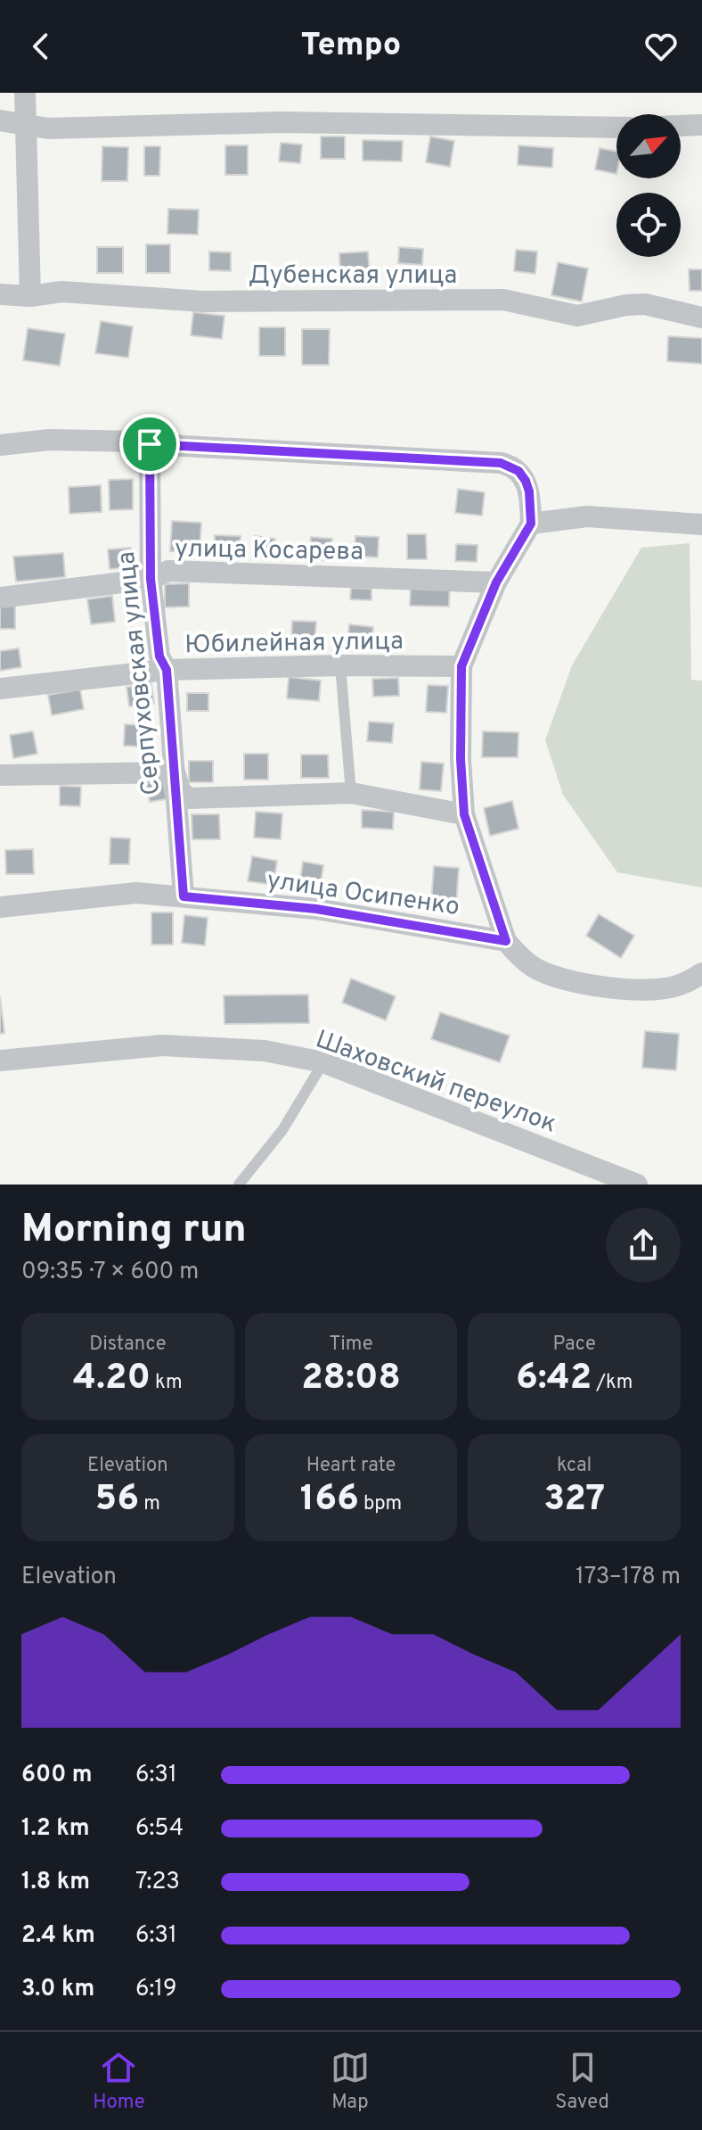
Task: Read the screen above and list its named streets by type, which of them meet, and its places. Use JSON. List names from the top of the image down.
{
  "streets": {
    "street": [
      "Дубенская улица",
      "улица Косарева",
      "Юбилейная улица",
      "Серпуховская улица",
      "улица Осипенко",
      "Шаховский переулок"
    ]
  },
  "crossings": [
    ["улица Косарева", "Серпуховская улица"],
    ["Юбилейная улица", "Серпуховская улица"],
    ["Серпуховская улица", "улица Осипенко"]
  ],
  "north": "top right",
  "page": {
    "header": "Tempo",
    "heading": ["Morning run", "09:35 · 7 × 600 m"],
    "stats": [
      ["Distance", "4.20 km"],
      ["Time", "28:08"],
      ["Pace", "6:42 /km"],
      ["Elevation", "56 m"],
      ["Heart rate", "166 bpm"],
      ["kcal", "327"]
    ],
    "chart": ["Elevation", "173–178 m"],
    "list": [
      {
        "name": "600 m",
        "note": "6:31"
      },
      {
        "name": "1.2 km",
        "note": "6:54"
      },
      {
        "name": "1.8 km",
        "note": "7:23"
      },
      {
        "name": "2.4 km",
        "note": "6:31"
      },
      {
        "name": "3.0 km",
        "note": "6:19"
      }
    ],
    "tabs": ["Home", "Map", "Saved"]
  }
}
